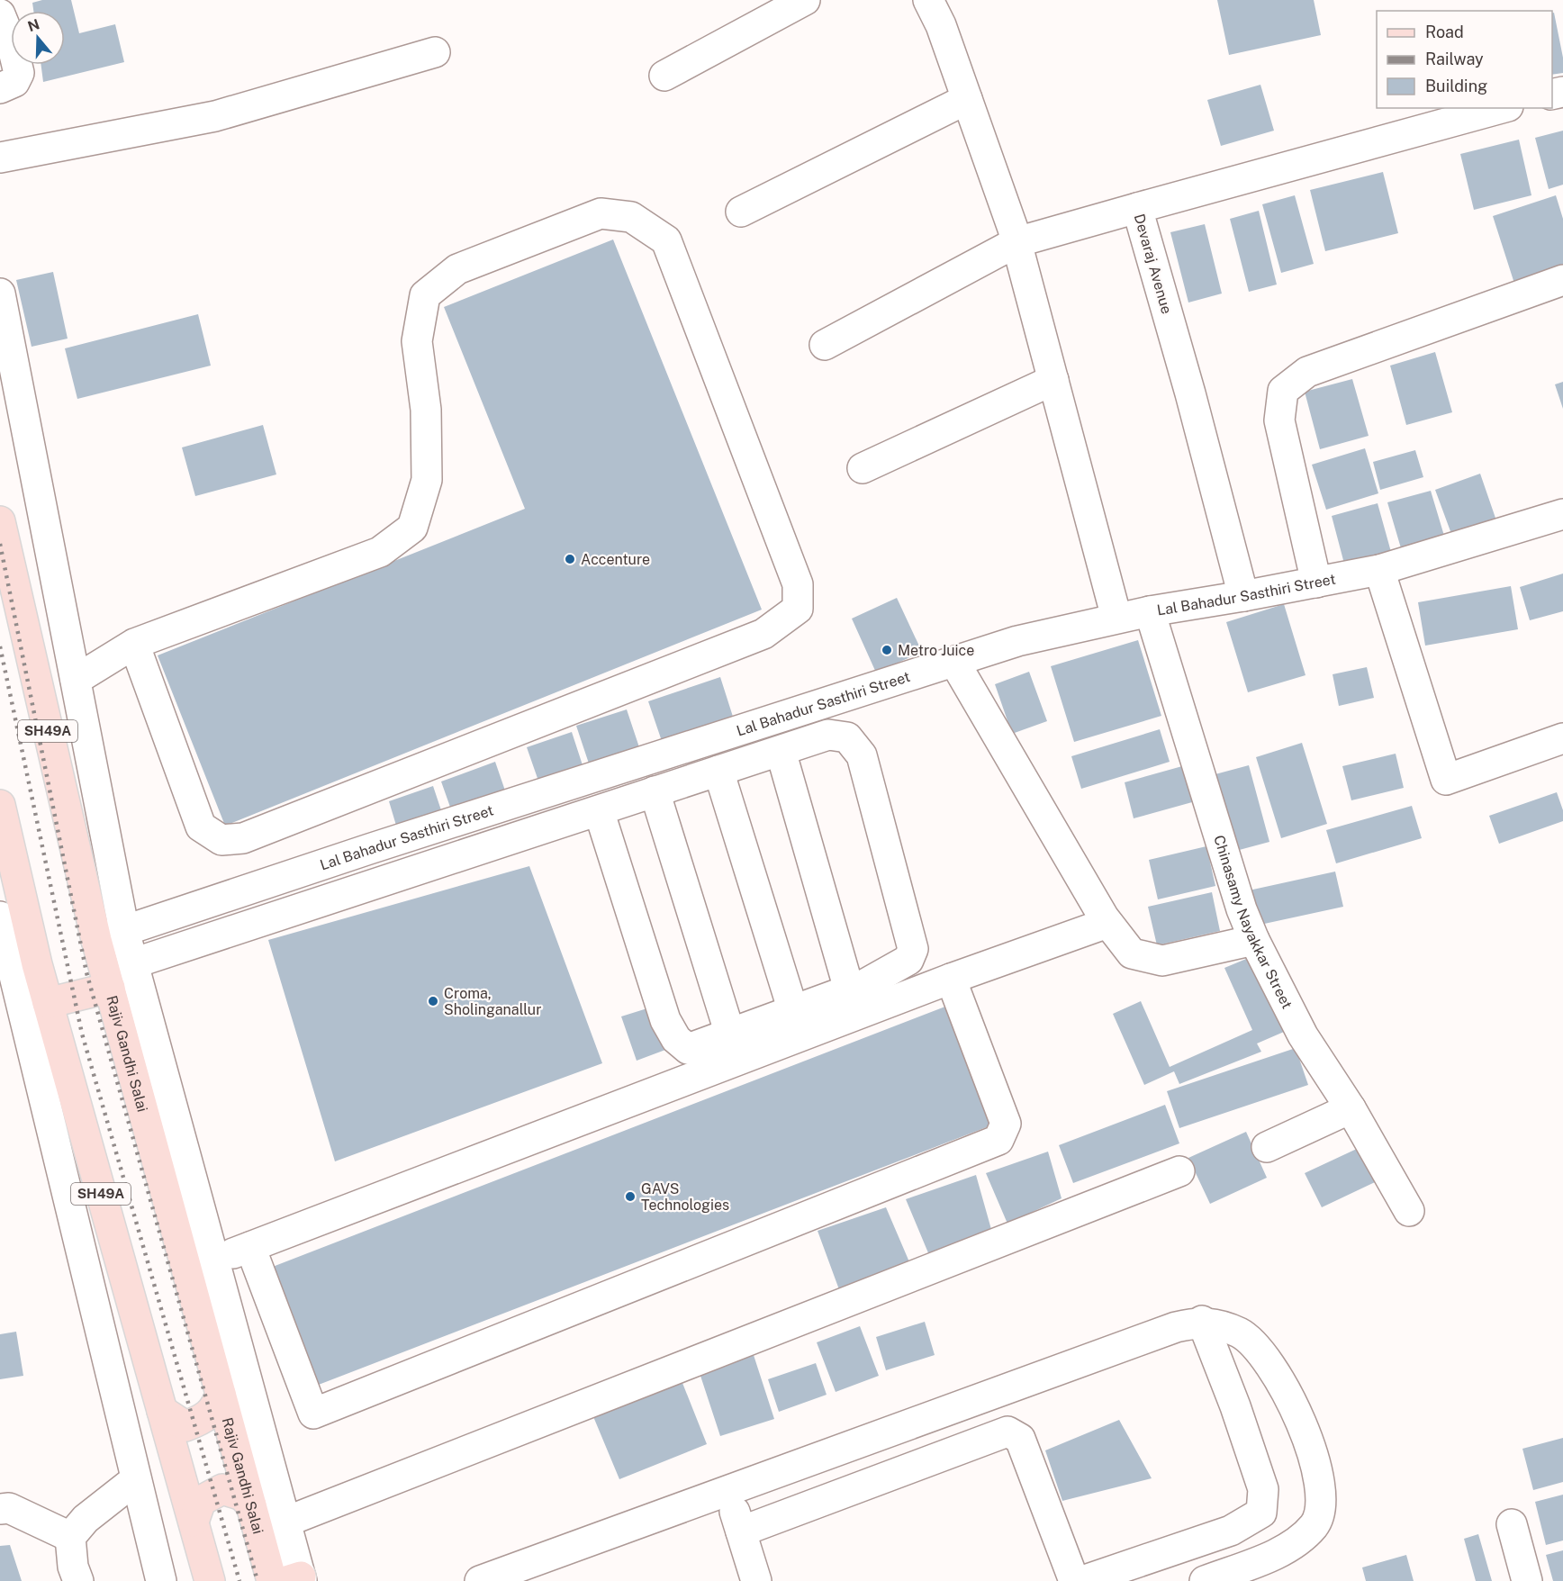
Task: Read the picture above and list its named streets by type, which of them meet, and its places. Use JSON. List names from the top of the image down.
{
  "streets": {
    "main road": ["SH49A", "Rajiv Gandhi Salai"],
    "street": ["Devaraj Avenue", "Lal Bahadur Sasthiri Street", "Chinasamy Nayakkar Street"]
  },
  "crossings": [
    ["Devaraj Avenue", "Lal Bahadur Sasthiri Street"],
    ["Lal Bahadur Sasthiri Street", "Chinasamy Nayakkar Street"],
    ["Lal Bahadur Sasthiri Street", "Rajiv Gandhi Salai"]
  ],
  "places": [
    "Accenture",
    "Metro Juice",
    "Croma, Sholinganallur",
    "GAVS Technologies"
  ],
  "legend": ["Road", "Railway", "Building"],
  "north": "top"
}
